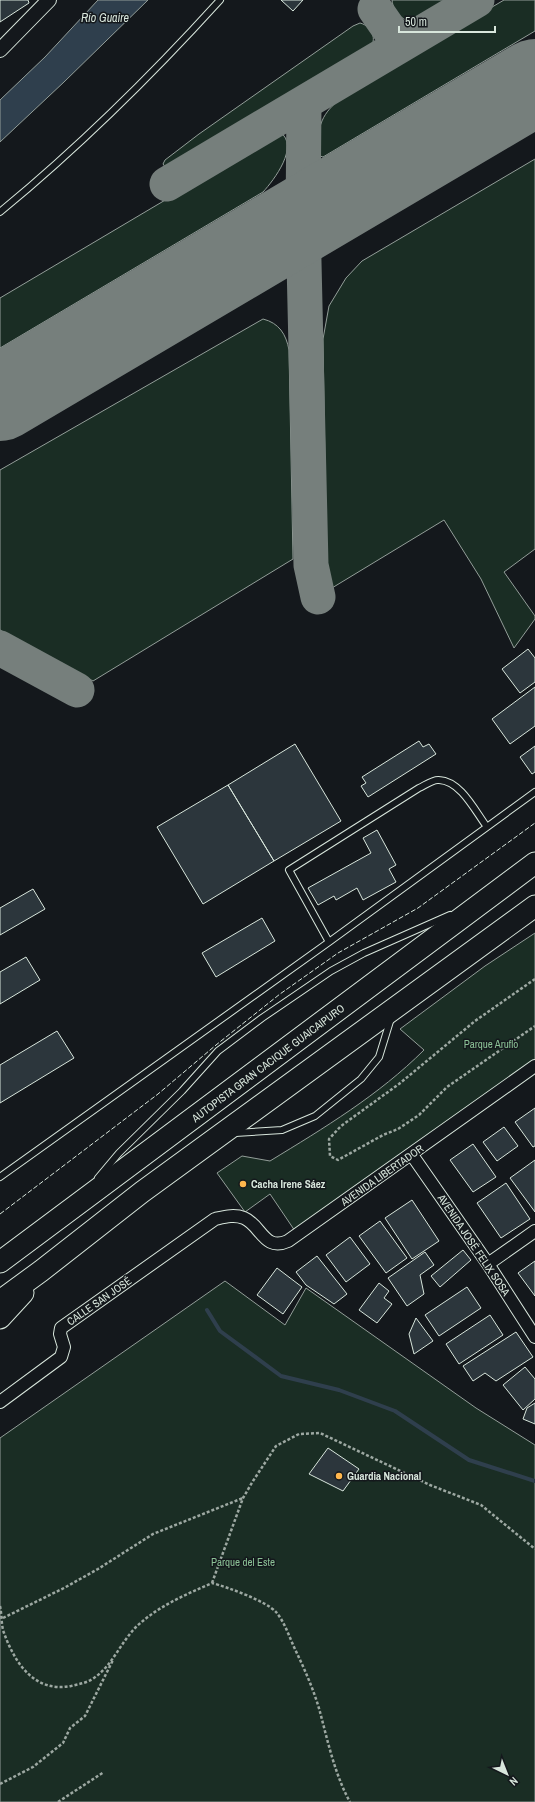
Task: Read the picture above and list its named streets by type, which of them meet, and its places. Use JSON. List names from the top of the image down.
{
  "streets": {
    "highway": ["AUTOPISTA GRAN CACIQUE GUAICAIPURO"],
    "street": ["AVENIDA LIBERTADOR", "AVENIDA JOSÉ FELIX SOSA", "CALLE SAN JOSÉ"]
  },
  "crossings": [
    ["AVENIDA LIBERTADOR", "AVENIDA JOSÉ FELIX SOSA"],
    ["AVENIDA LIBERTADOR", "CALLE SAN JOSÉ"]
  ],
  "water": ["Río Guaire"],
  "parks": ["Parque Aruflo", "Parque del Este"],
  "places": ["Cacha Irene Sáez", "Guardia Nacional"],
  "scale_bar": "50 m",
  "north": "bottom right"
}
